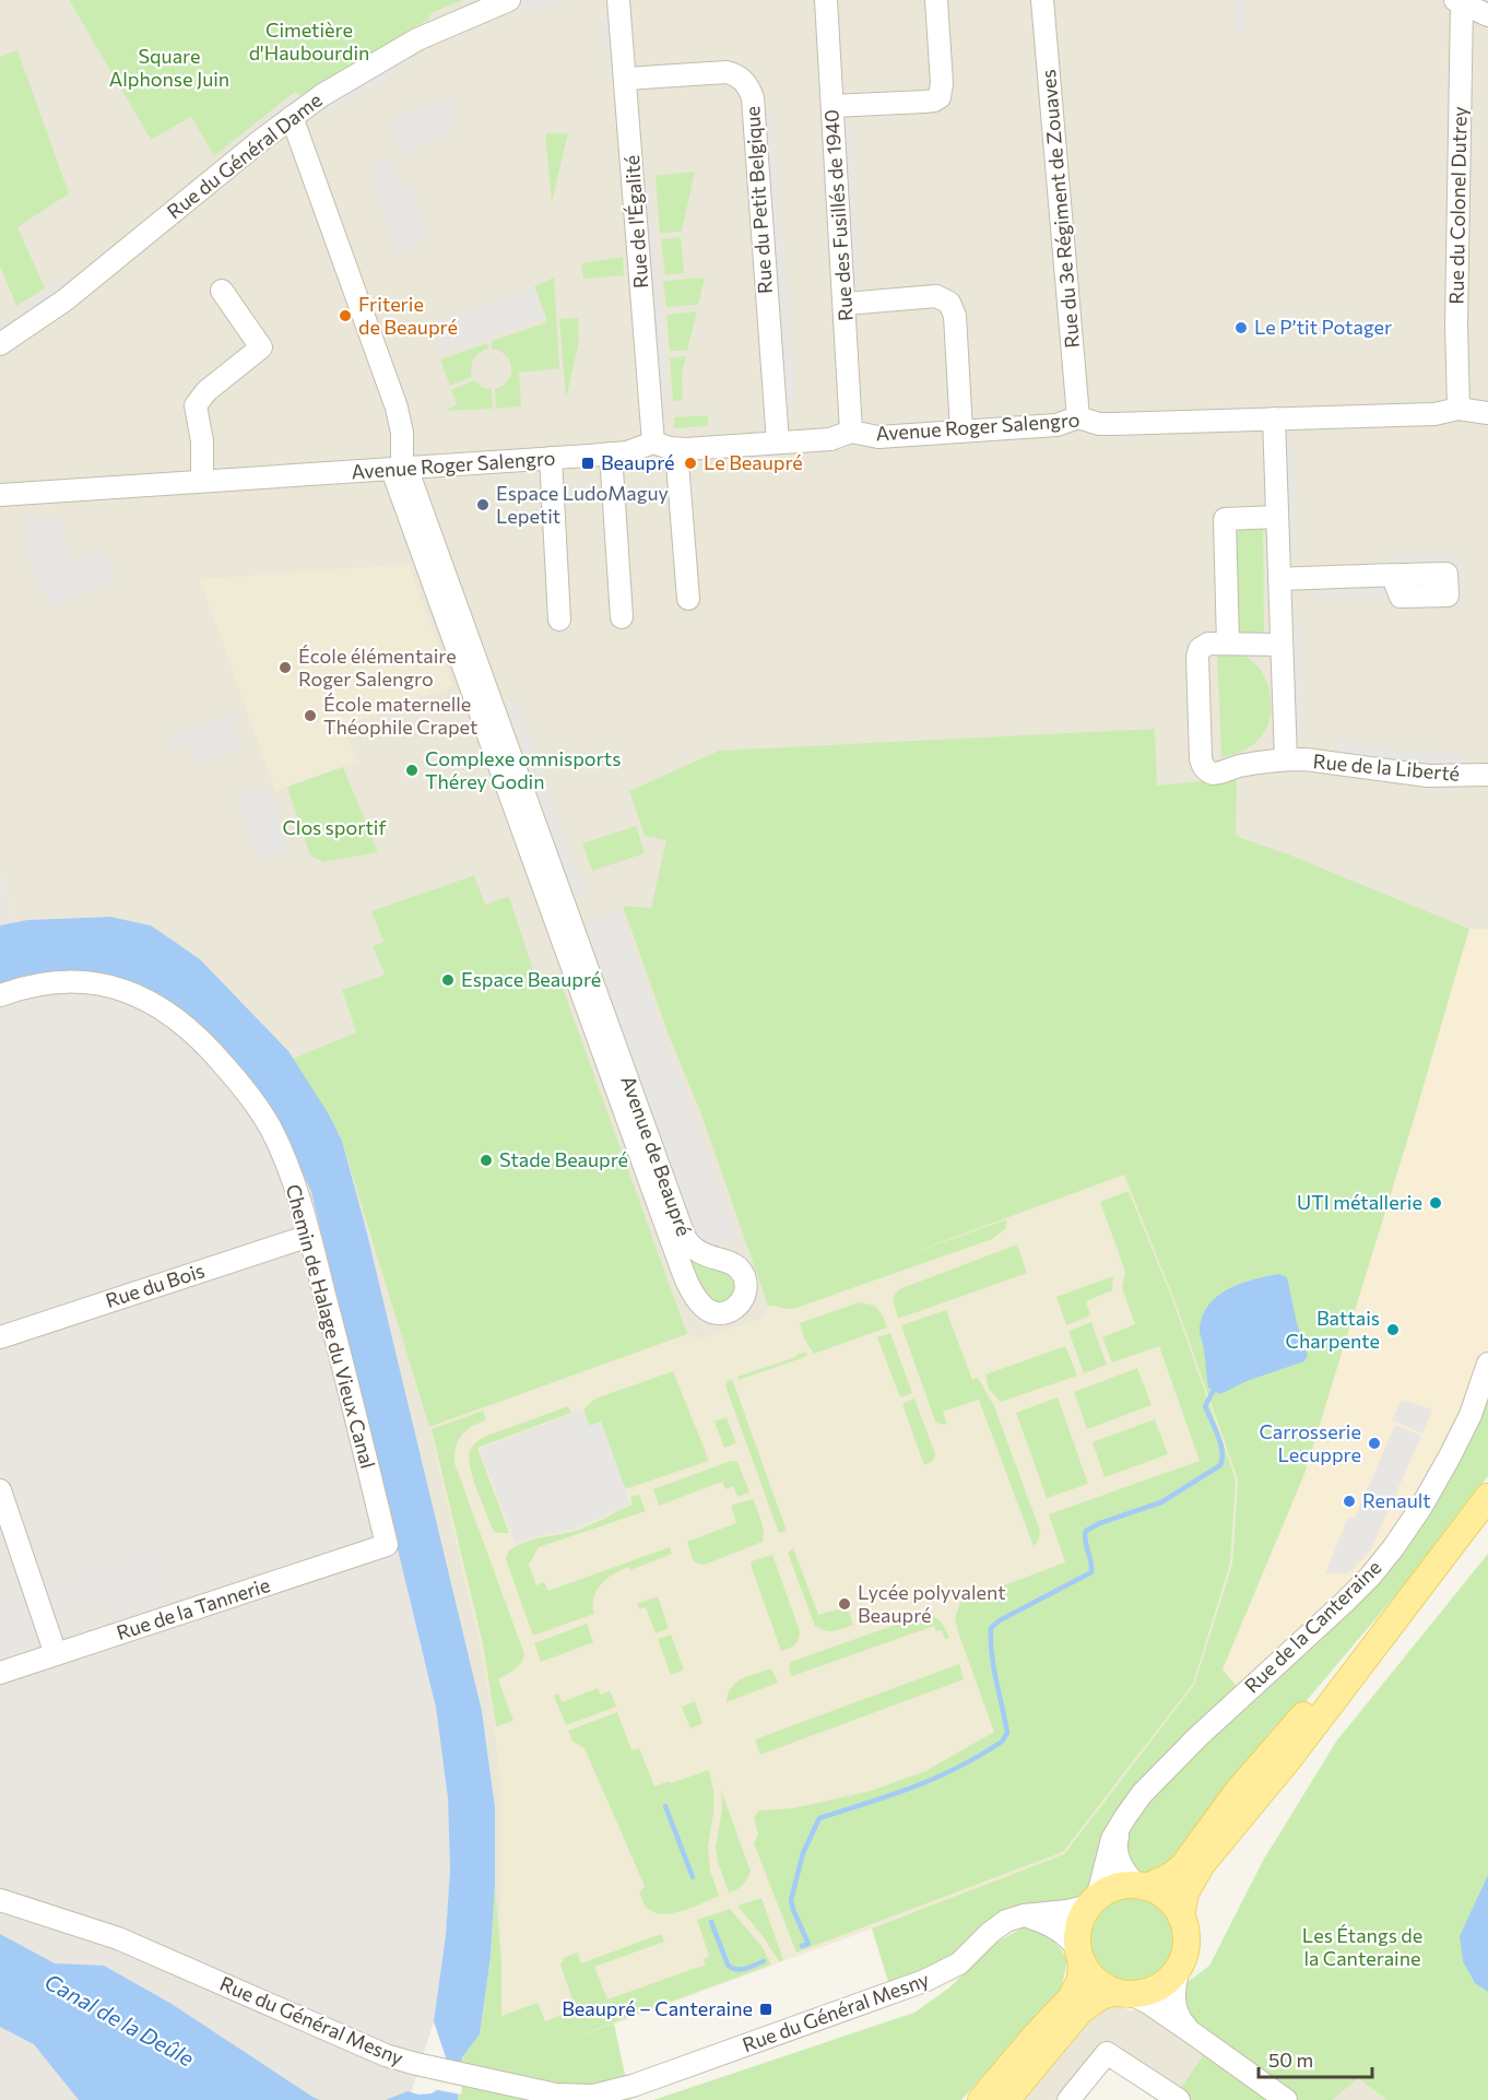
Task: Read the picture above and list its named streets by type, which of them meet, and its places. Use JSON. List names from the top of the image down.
{
  "streets": {
    "street": [
      "Rue du Général Dame",
      "Rue du Petit Belgique",
      "Rue du Colonel Dutrey",
      "Rue du 3e Régiment de Zouaves",
      "Rue des Fusillés de 1940",
      "Rue de l'Égalité",
      "Avenue Roger Salengro",
      "Rue de la Liberté",
      "Avenue de Beaupré",
      "Rue du Bois",
      "Chemin de Halage du Vieux Canal",
      "Rue de la Tannerie",
      "Rue de la Canteraine",
      "Rue du Général Mesny"
    ]
  },
  "crossings": [
    ["Rue du Petit Belgique", "Rue de l'Égalité"],
    ["Rue du Petit Belgique", "Avenue Roger Salengro"],
    ["Rue du Colonel Dutrey", "Avenue Roger Salengro"],
    ["Rue du 3e Régiment de Zouaves", "Avenue Roger Salengro"],
    ["Rue des Fusillés de 1940", "Avenue Roger Salengro"],
    ["Rue de l'Égalité", "Avenue Roger Salengro"],
    ["Avenue Roger Salengro", "Avenue de Beaupré"],
    ["Rue du Bois", "Chemin de Halage du Vieux Canal"],
    ["Chemin de Halage du Vieux Canal", "Rue de la Tannerie"],
    ["Rue de la Canteraine", "Rue du Général Mesny"]
  ],
  "water": ["Canal de la Deûle"],
  "parks": [
    "Cimetière d'Haubourdin",
    "Square Alphonse Juin",
    "Clos sportif",
    "Les Étangs de la Canteraine"
  ],
  "places": {
    "other": [
      "Friterie de Beaupré",
      "Le P’tit Potager",
      "Le Beaupré",
      "Espace LudoMaguy Lepetit",
      "École élémentaire Roger Salengro",
      "École maternelle Théophile Crapet",
      "Complexe omnisports Thérey Godin",
      "Espace Beaupré",
      "Stade Beaupré",
      "UTI métallerie",
      "Battais Charpente",
      "Carrosserie Lecuppre",
      "Renault",
      "Lycée polyvalent Beaupré"
    ],
    "transit": ["Beaupré", "Beaupré – Canteraine"]
  },
  "scale_bar": "50 m"
}
